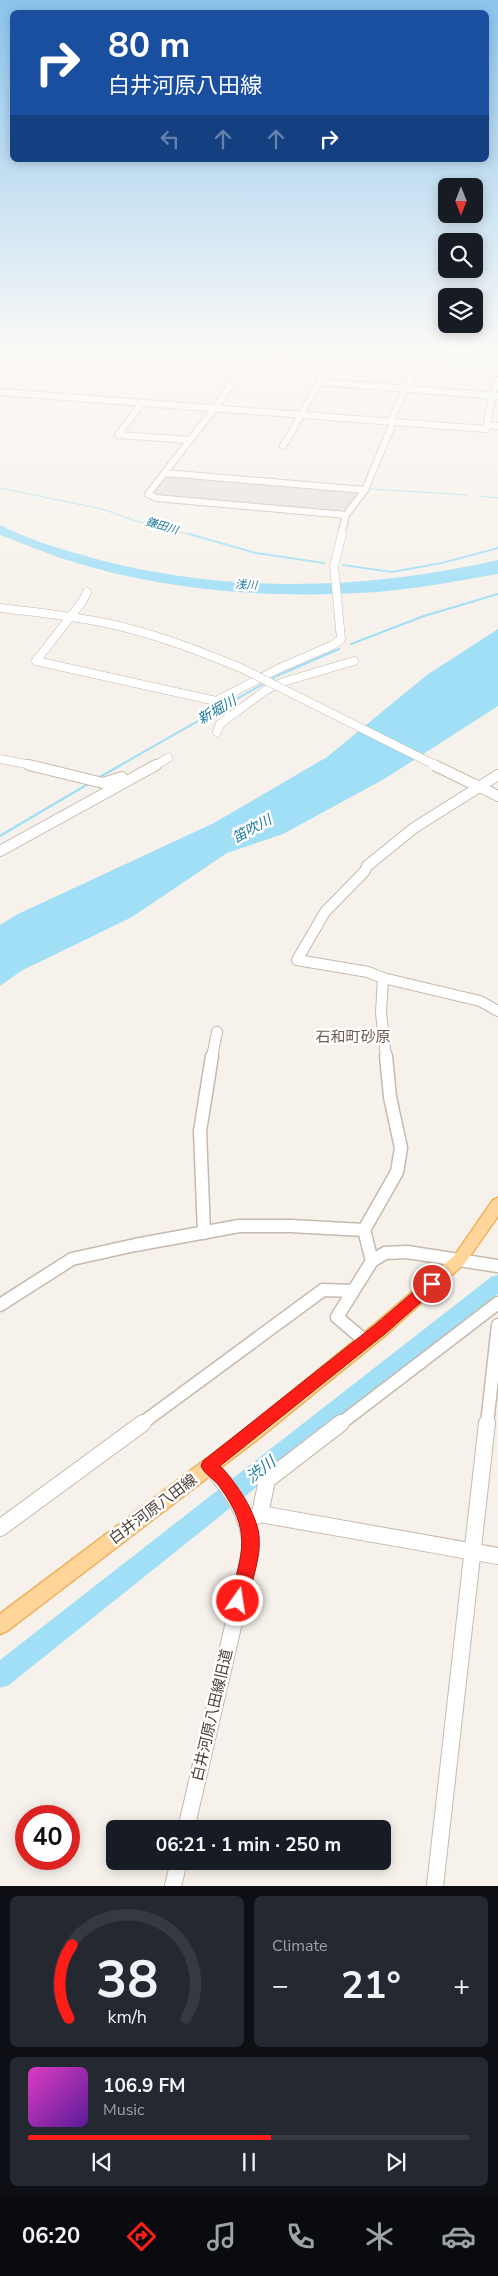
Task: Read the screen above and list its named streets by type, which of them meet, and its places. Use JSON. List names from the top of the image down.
{
  "streets": {
    "main road": ["白井河原八田線"],
    "street": ["白井河原八田線旧道"]
  },
  "crossings": [
    ["白井河原八田線", "白井河原八田線旧道"]
  ],
  "districts": ["石和町砂原"],
  "water": [
    "鎌田川",
    "浅川",
    "新堀川",
    "笛吹川",
    "渋川"
  ],
  "north": "bottom",
  "page": {
    "turn": ["80 m", "白井河原八田線"],
    "limit": "40",
    "trip": "06:21 · 1 min · 250 m",
    "tile": "Climate",
    "heat": ["−", "21°", "+"],
    "song": ["106.9 FM", "Music"],
    "tabs": "06:20",
    "gauge": ["38", "km/h"]
  }
}
